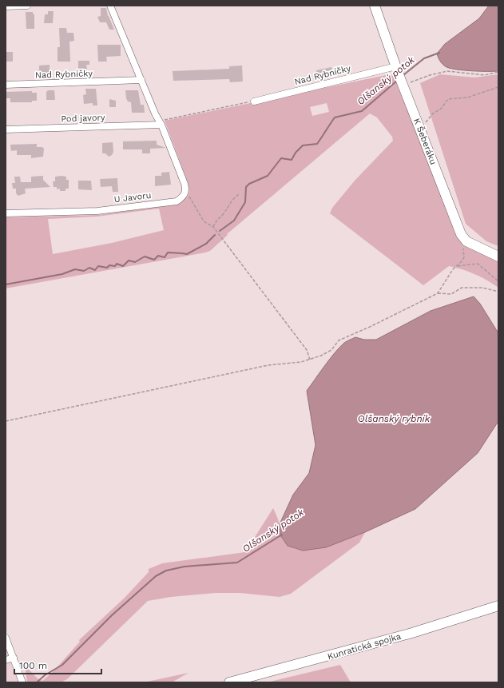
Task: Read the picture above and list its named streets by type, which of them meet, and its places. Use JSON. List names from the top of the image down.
{
  "streets": {
    "main road": ["K Šeberáku", "Kunratická spojka"],
    "street": ["Nad Rybníčky", "Pod javory", "U Javoru"]
  },
  "crossings": [
    ["Nad Rybníčky", "K Šeberáku"]
  ],
  "water": ["Olšanský potok", "Olšanský rybník"],
  "scale_bar": "100 m"
}
